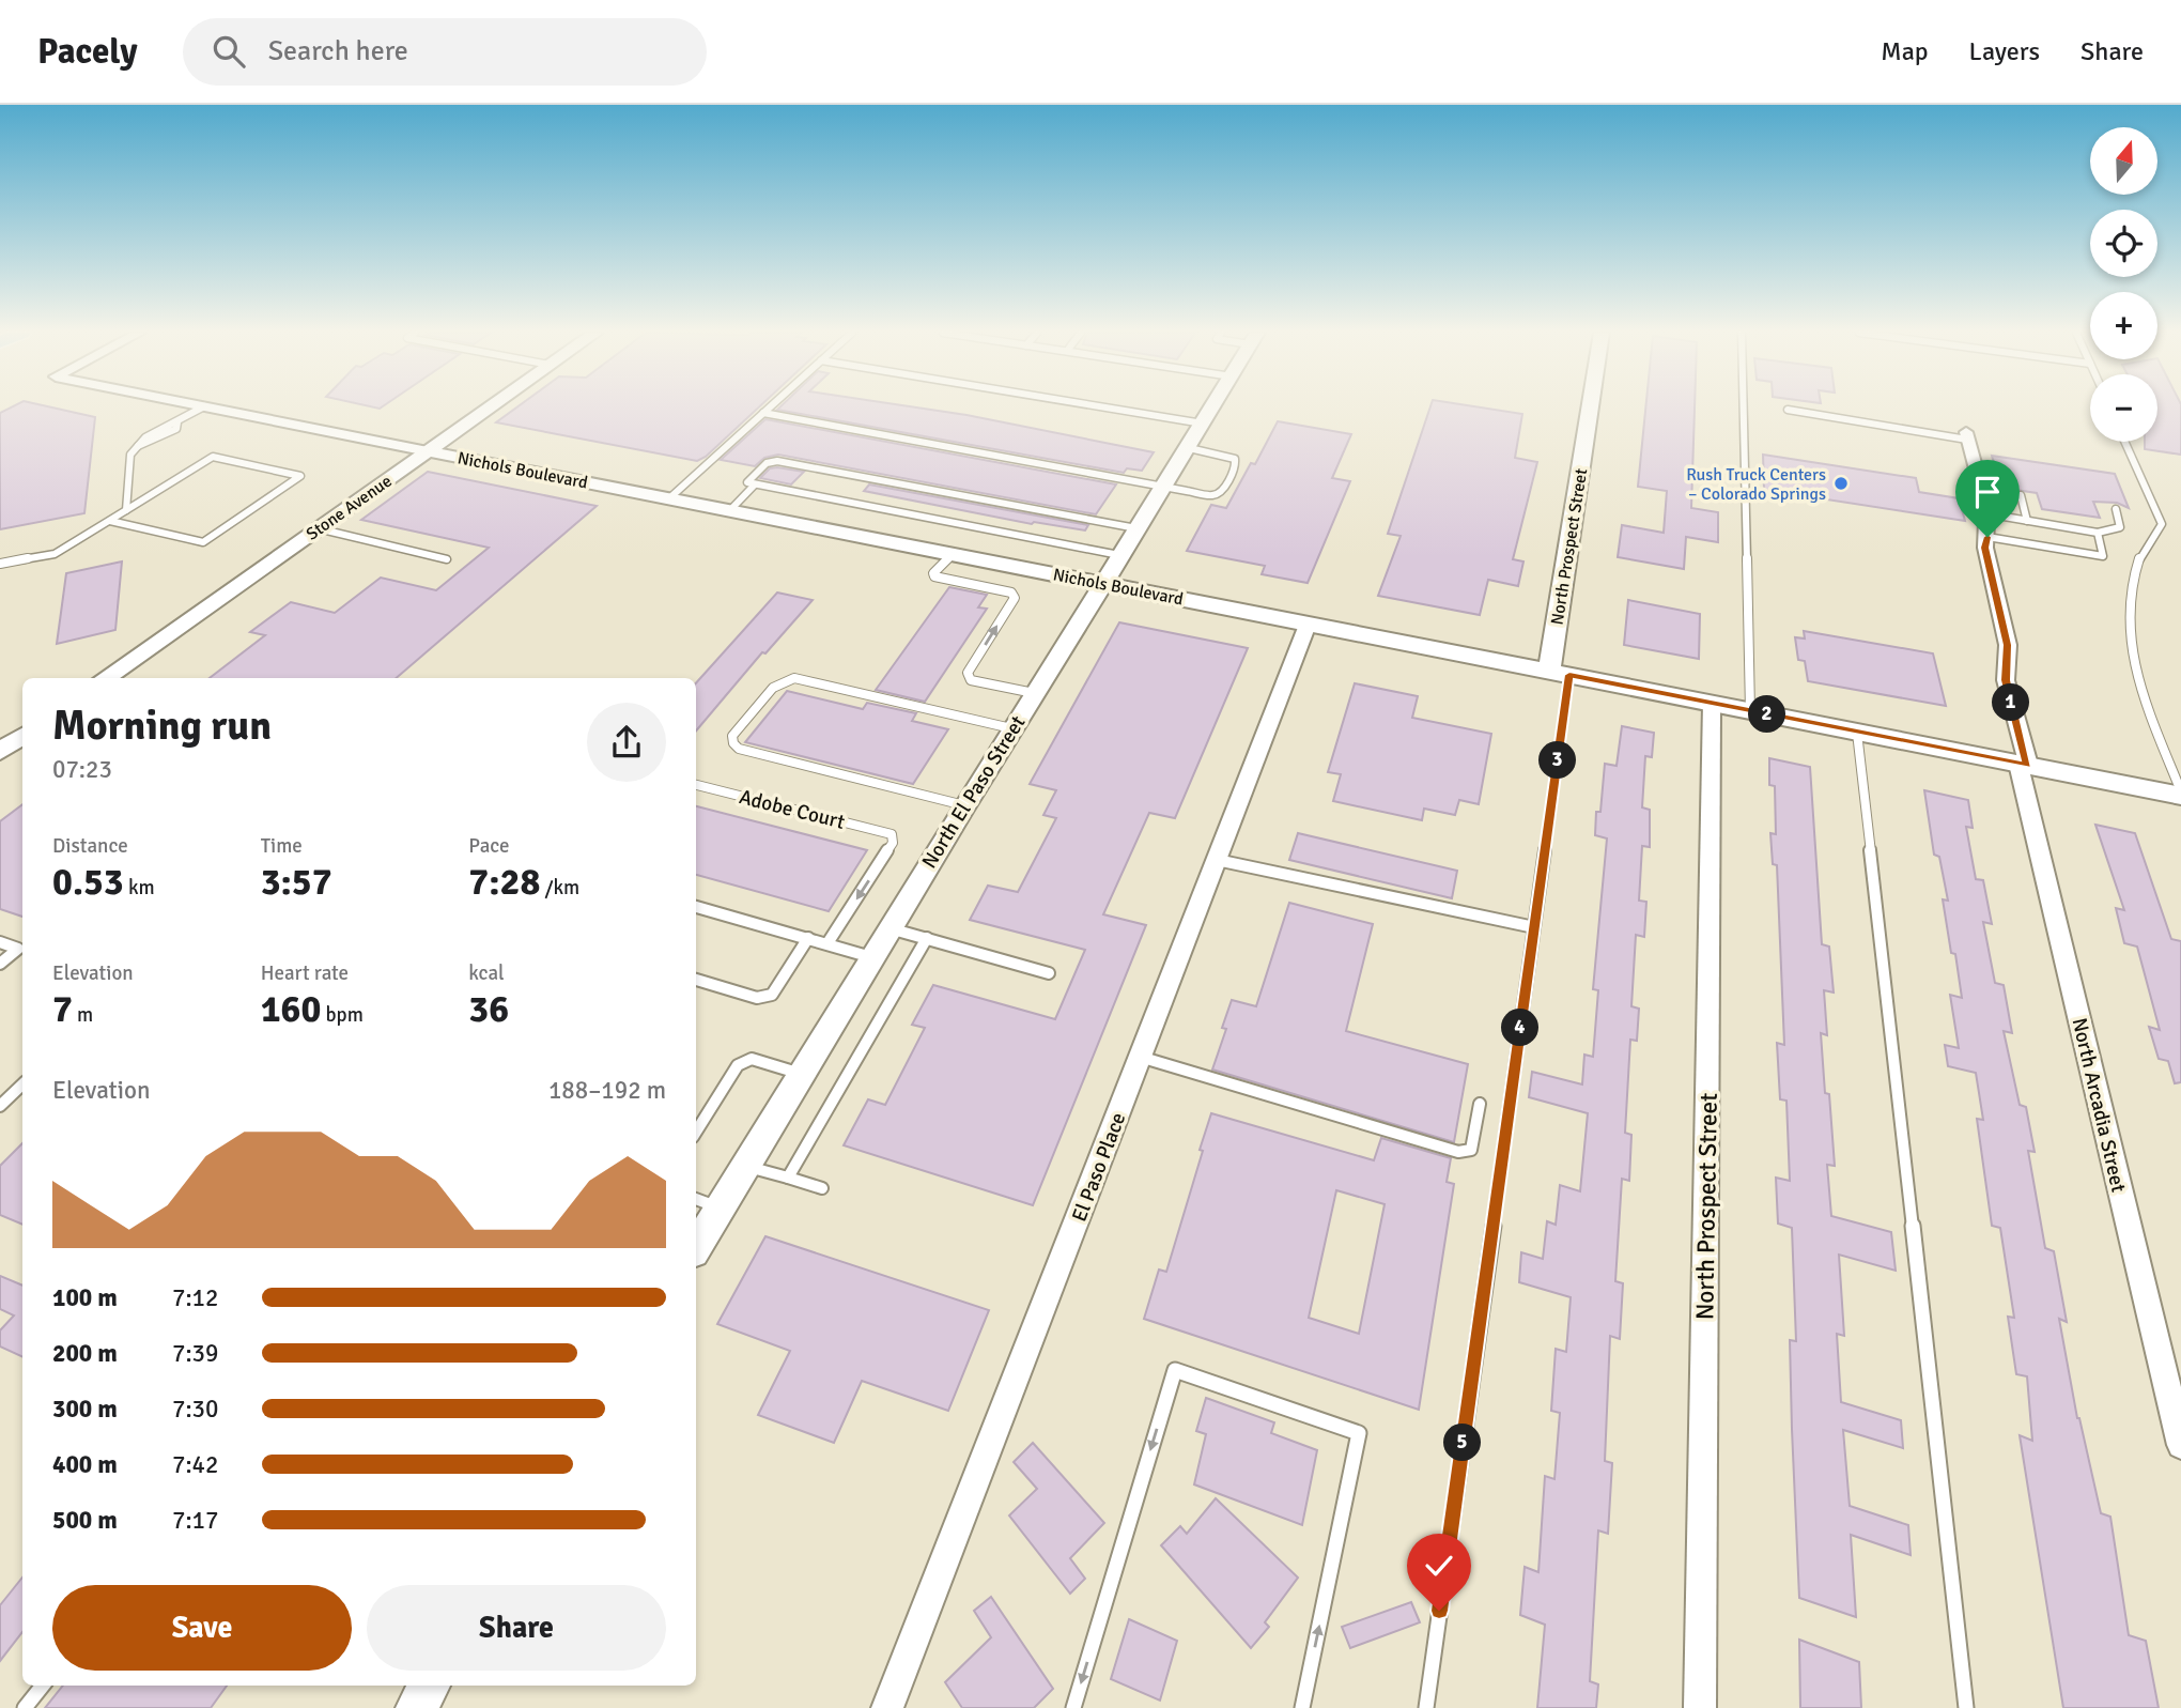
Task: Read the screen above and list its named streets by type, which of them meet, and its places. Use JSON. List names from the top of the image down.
{
  "streets": {
    "street": [
      "Nichols Boulevard",
      "Stone Avenue",
      "North Prospect Street",
      "North El Paso Street",
      "North Arcadia Street",
      "El Paso Place"
    ],
    "lane": ["Adobe Court"]
  },
  "crossings": [
    ["Nichols Boulevard", "Stone Avenue"],
    ["Nichols Boulevard", "North Prospect Street"],
    ["Nichols Boulevard", "North El Paso Street"],
    ["Nichols Boulevard", "North Arcadia Street"],
    ["Nichols Boulevard", "El Paso Place"]
  ],
  "places": ["Rush Truck Centers – Colorado Springs"],
  "north": "top",
  "page": {
    "header": "Pacely",
    "search": "Search here",
    "nav": ["Map", "Layers", "Share"],
    "map_buttons": ["+", "−"],
    "heading": ["Morning run", "07:23"],
    "pins": [
      "1",
      "2",
      "3",
      "4",
      "5"
    ],
    "stats": [
      ["Distance", "0.53 km"],
      ["Time", "3:57"],
      ["Pace", "7:28 /km"],
      ["Elevation", "7 m"],
      ["Heart rate", "160 bpm"],
      ["kcal", "36"]
    ],
    "chart": ["Elevation", "188–192 m"],
    "list": [
      {
        "name": "100 m",
        "note": "7:12"
      },
      {
        "name": "200 m",
        "note": "7:39"
      },
      {
        "name": "300 m",
        "note": "7:30"
      },
      {
        "name": "400 m",
        "note": "7:42"
      },
      {
        "name": "500 m",
        "note": "7:17"
      }
    ],
    "buttons": ["Save", "Share"]
  }
}
